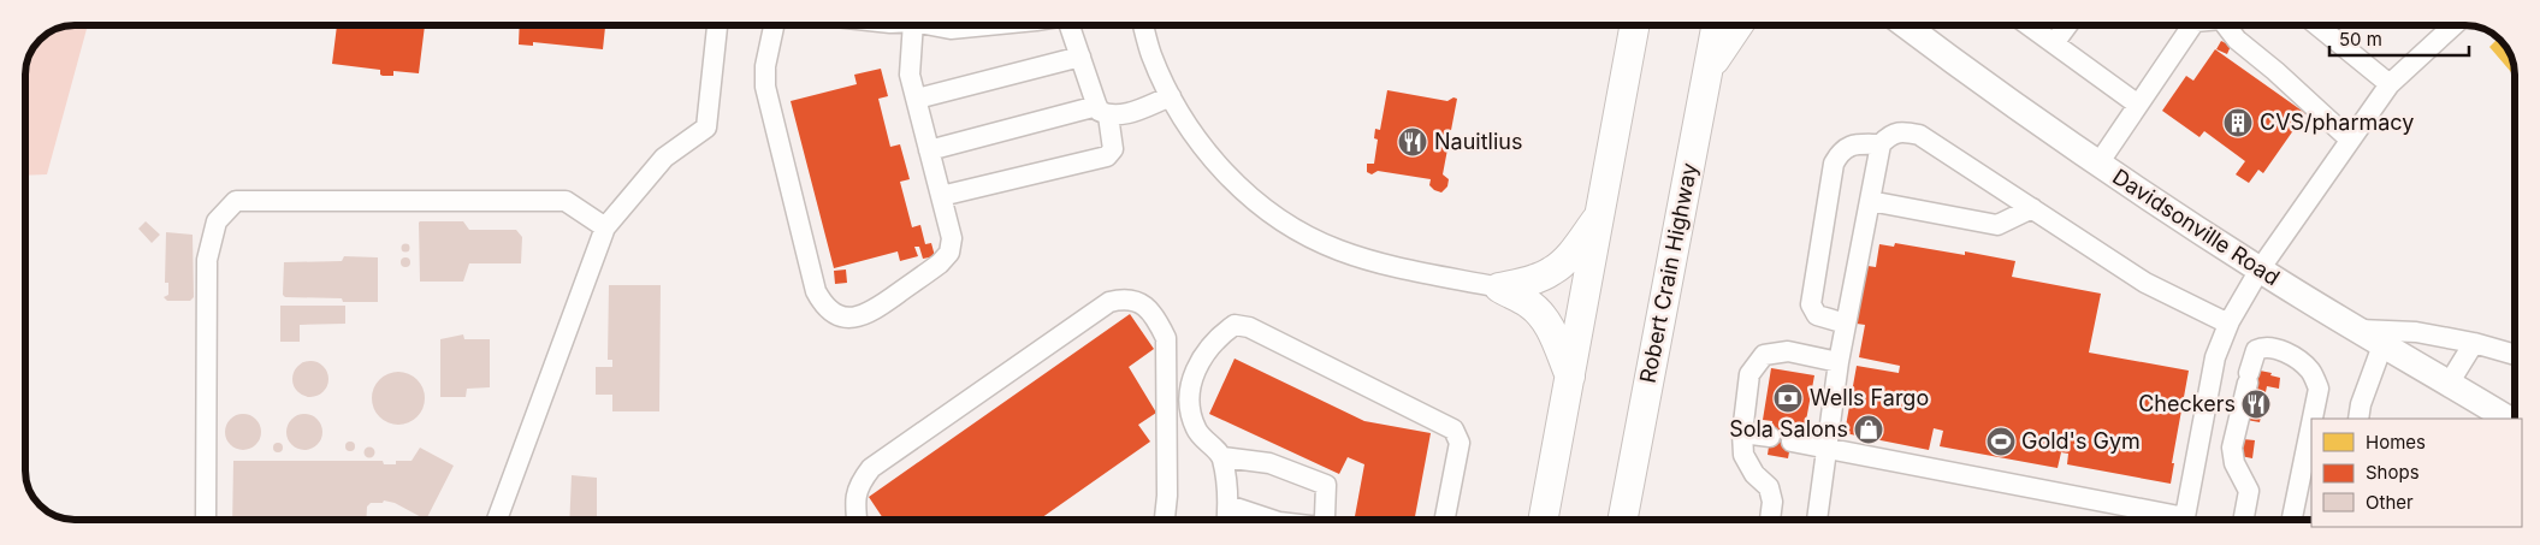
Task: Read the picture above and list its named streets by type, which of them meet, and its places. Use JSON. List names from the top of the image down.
{
  "streets": {
    "highway": ["Robert Crain Highway"],
    "main road": ["Davidsonville Road"]
  },
  "places": {
    "building": ["CVS/pharmacy"],
    "restaurant": ["Nauitlius", "Checkers"],
    "bank": ["Wells Fargo"],
    "shop": ["Sola Salons"],
    "sports": ["Gold's Gym"]
  },
  "legend": ["Homes", "Shops", "Other"],
  "scale_bar": "50 m"
}
